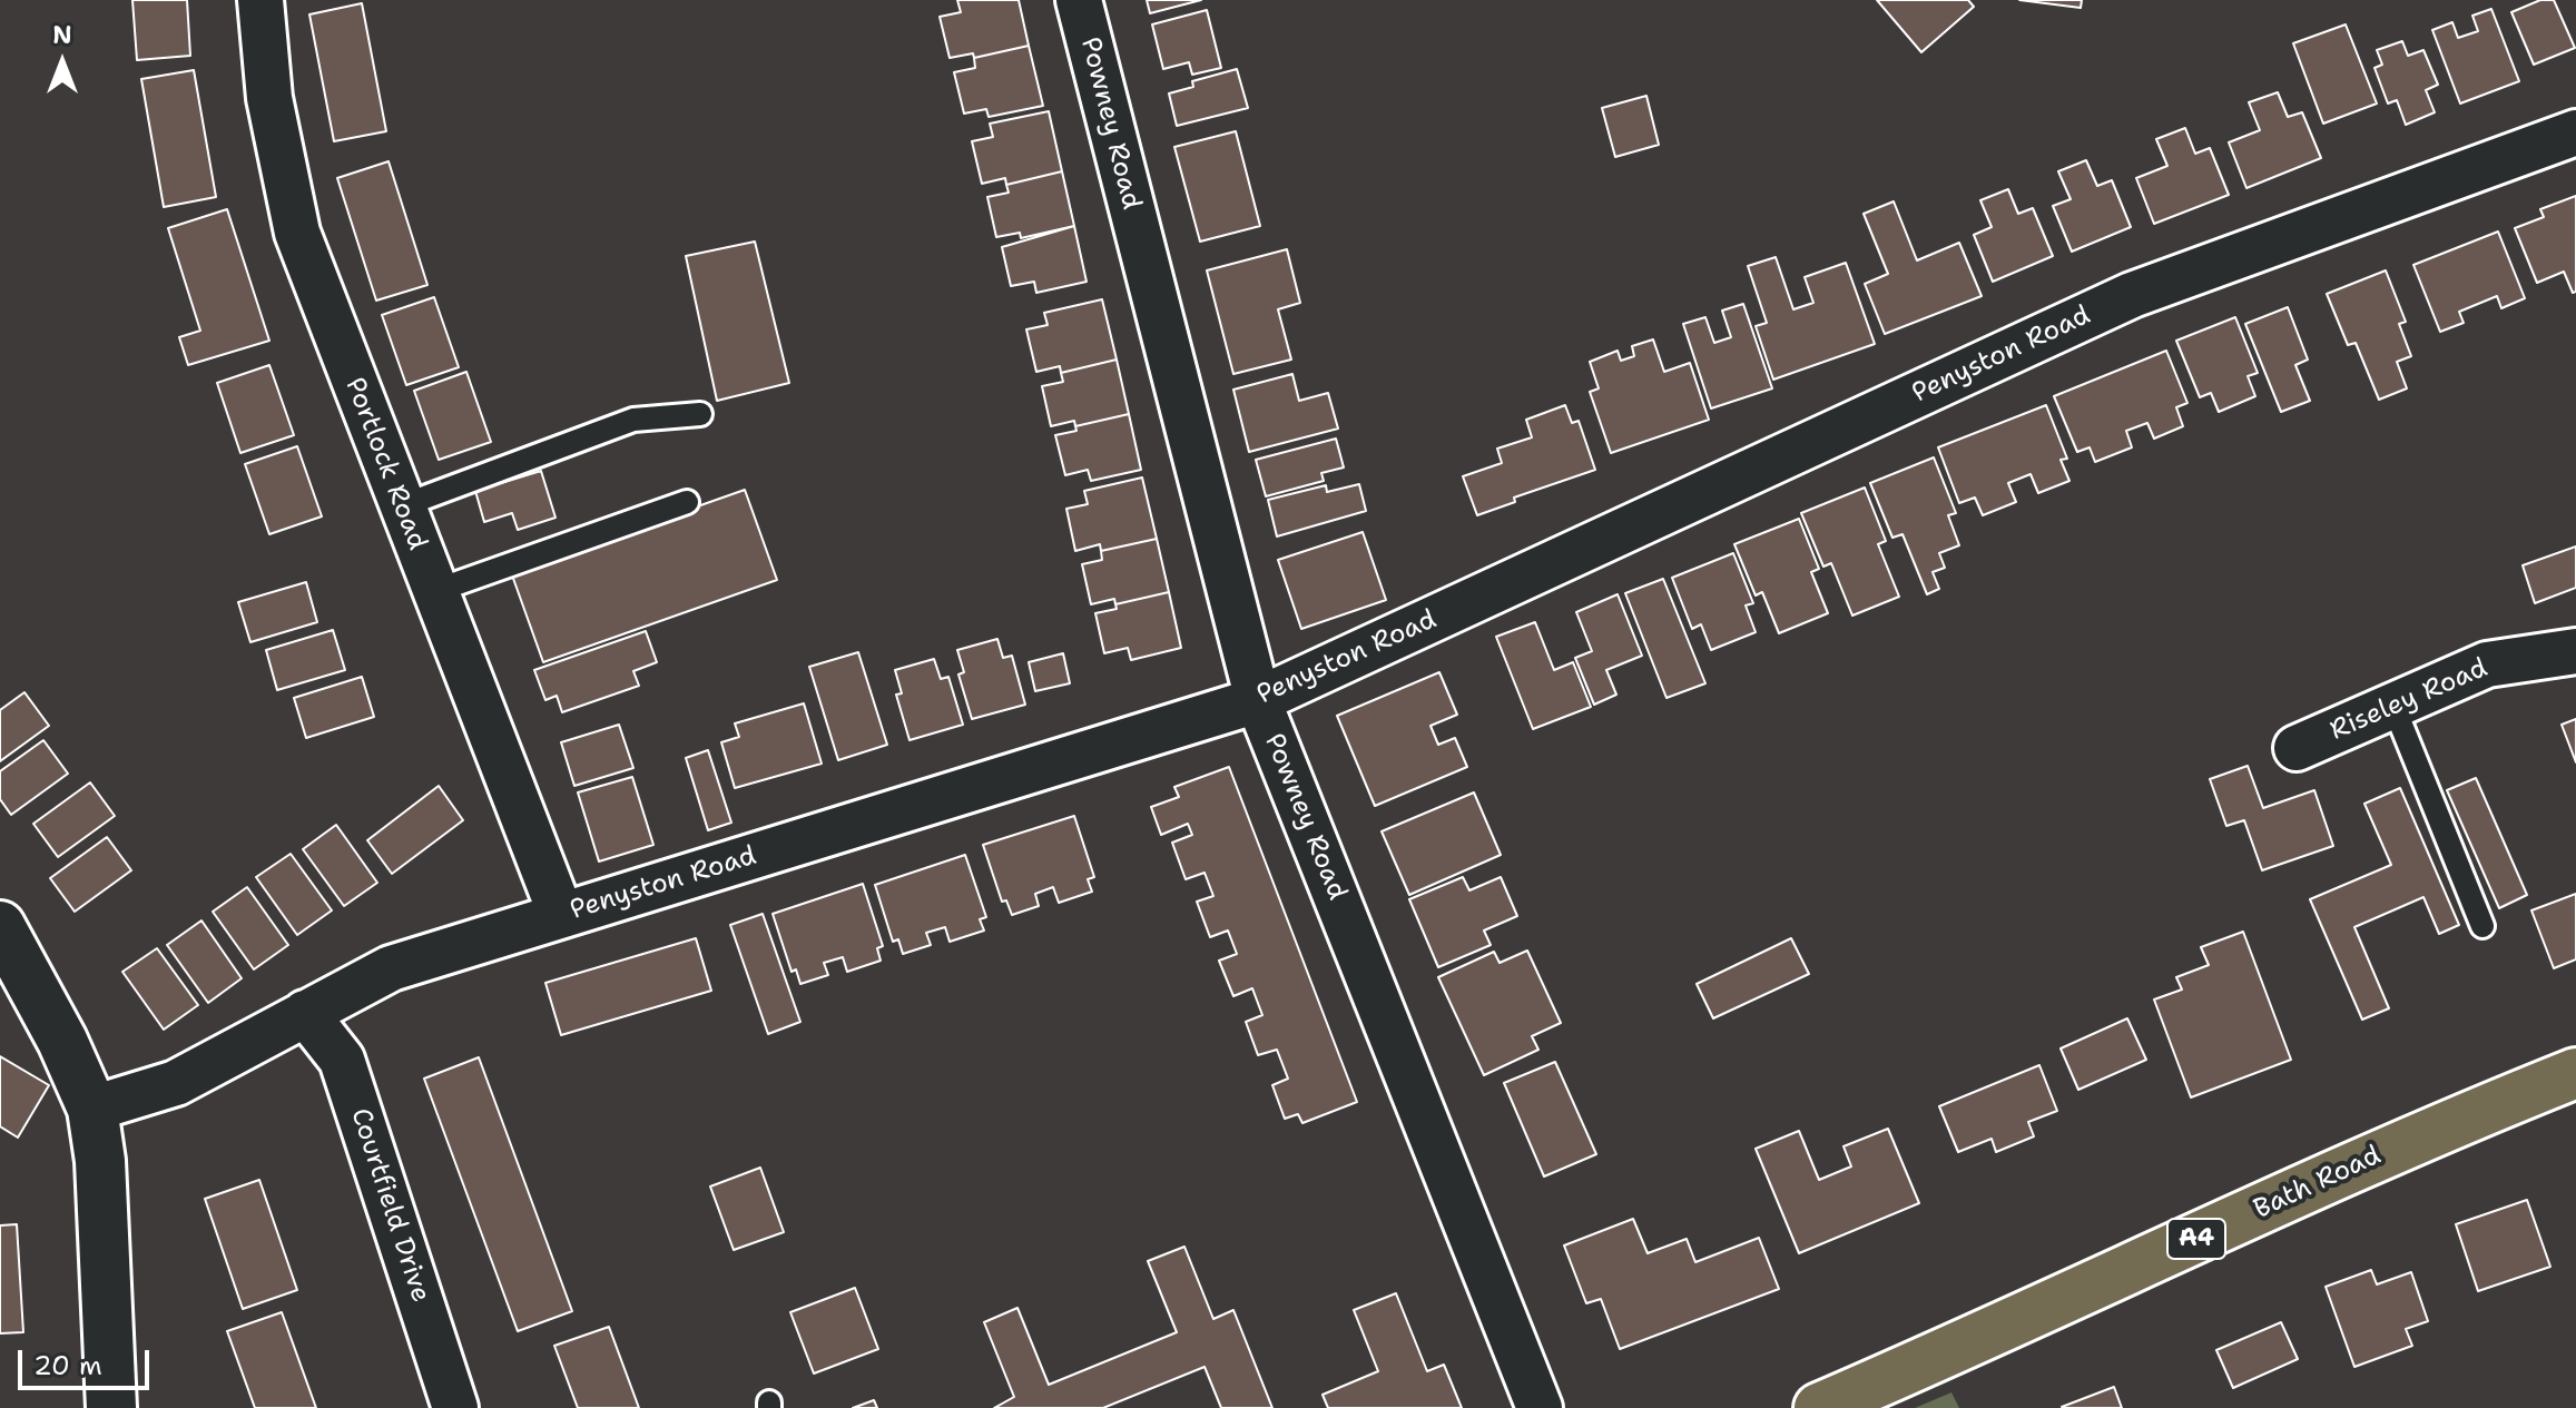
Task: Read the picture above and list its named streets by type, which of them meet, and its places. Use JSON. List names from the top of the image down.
{
  "streets": {
    "main road": ["Bath Road", "A4"],
    "street": [
      "Powney Road",
      "Penyston Road",
      "Portlock Road",
      "Riseley Road",
      "Courtfield Drive"
    ]
  },
  "crossings": [
    ["Powney Road", "Penyston Road"],
    ["Penyston Road", "Portlock Road"],
    ["Penyston Road", "Courtfield Drive"]
  ],
  "scale_bar": "20 m",
  "north": "top"
}
